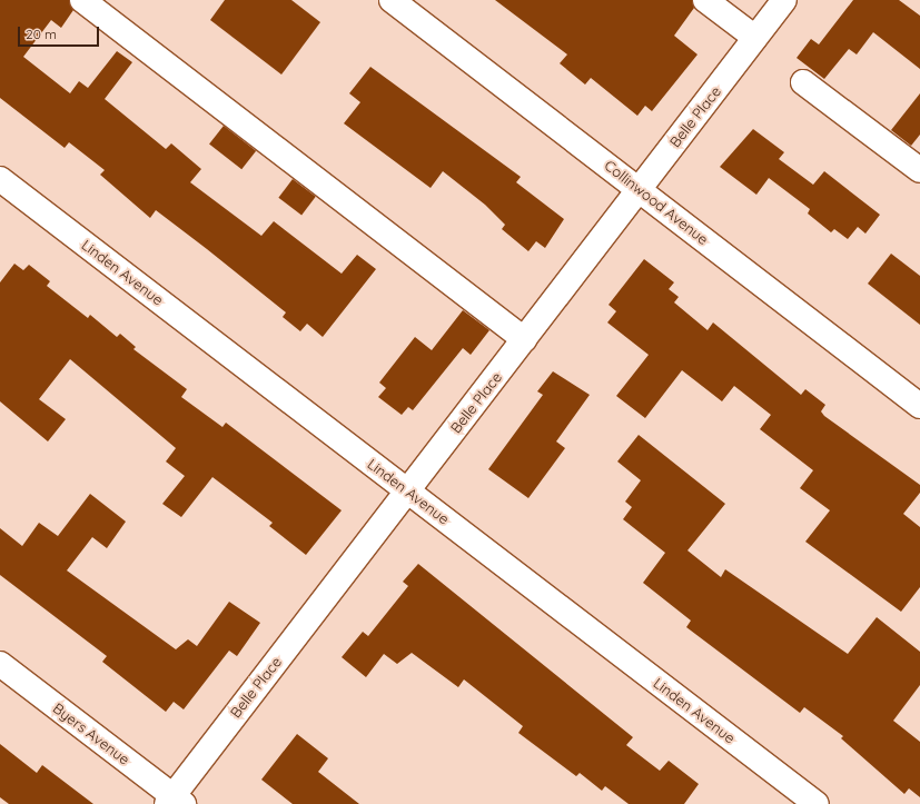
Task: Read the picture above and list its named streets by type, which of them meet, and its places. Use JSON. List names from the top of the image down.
{
  "streets": {
    "street": [
      "Belle Place",
      "Collinwood Avenue",
      "Linden Avenue",
      "Byers Avenue"
    ]
  },
  "crossings": [
    ["Belle Place", "Collinwood Avenue"],
    ["Belle Place", "Linden Avenue"],
    ["Belle Place", "Byers Avenue"]
  ],
  "scale_bar": "20 m"
}
